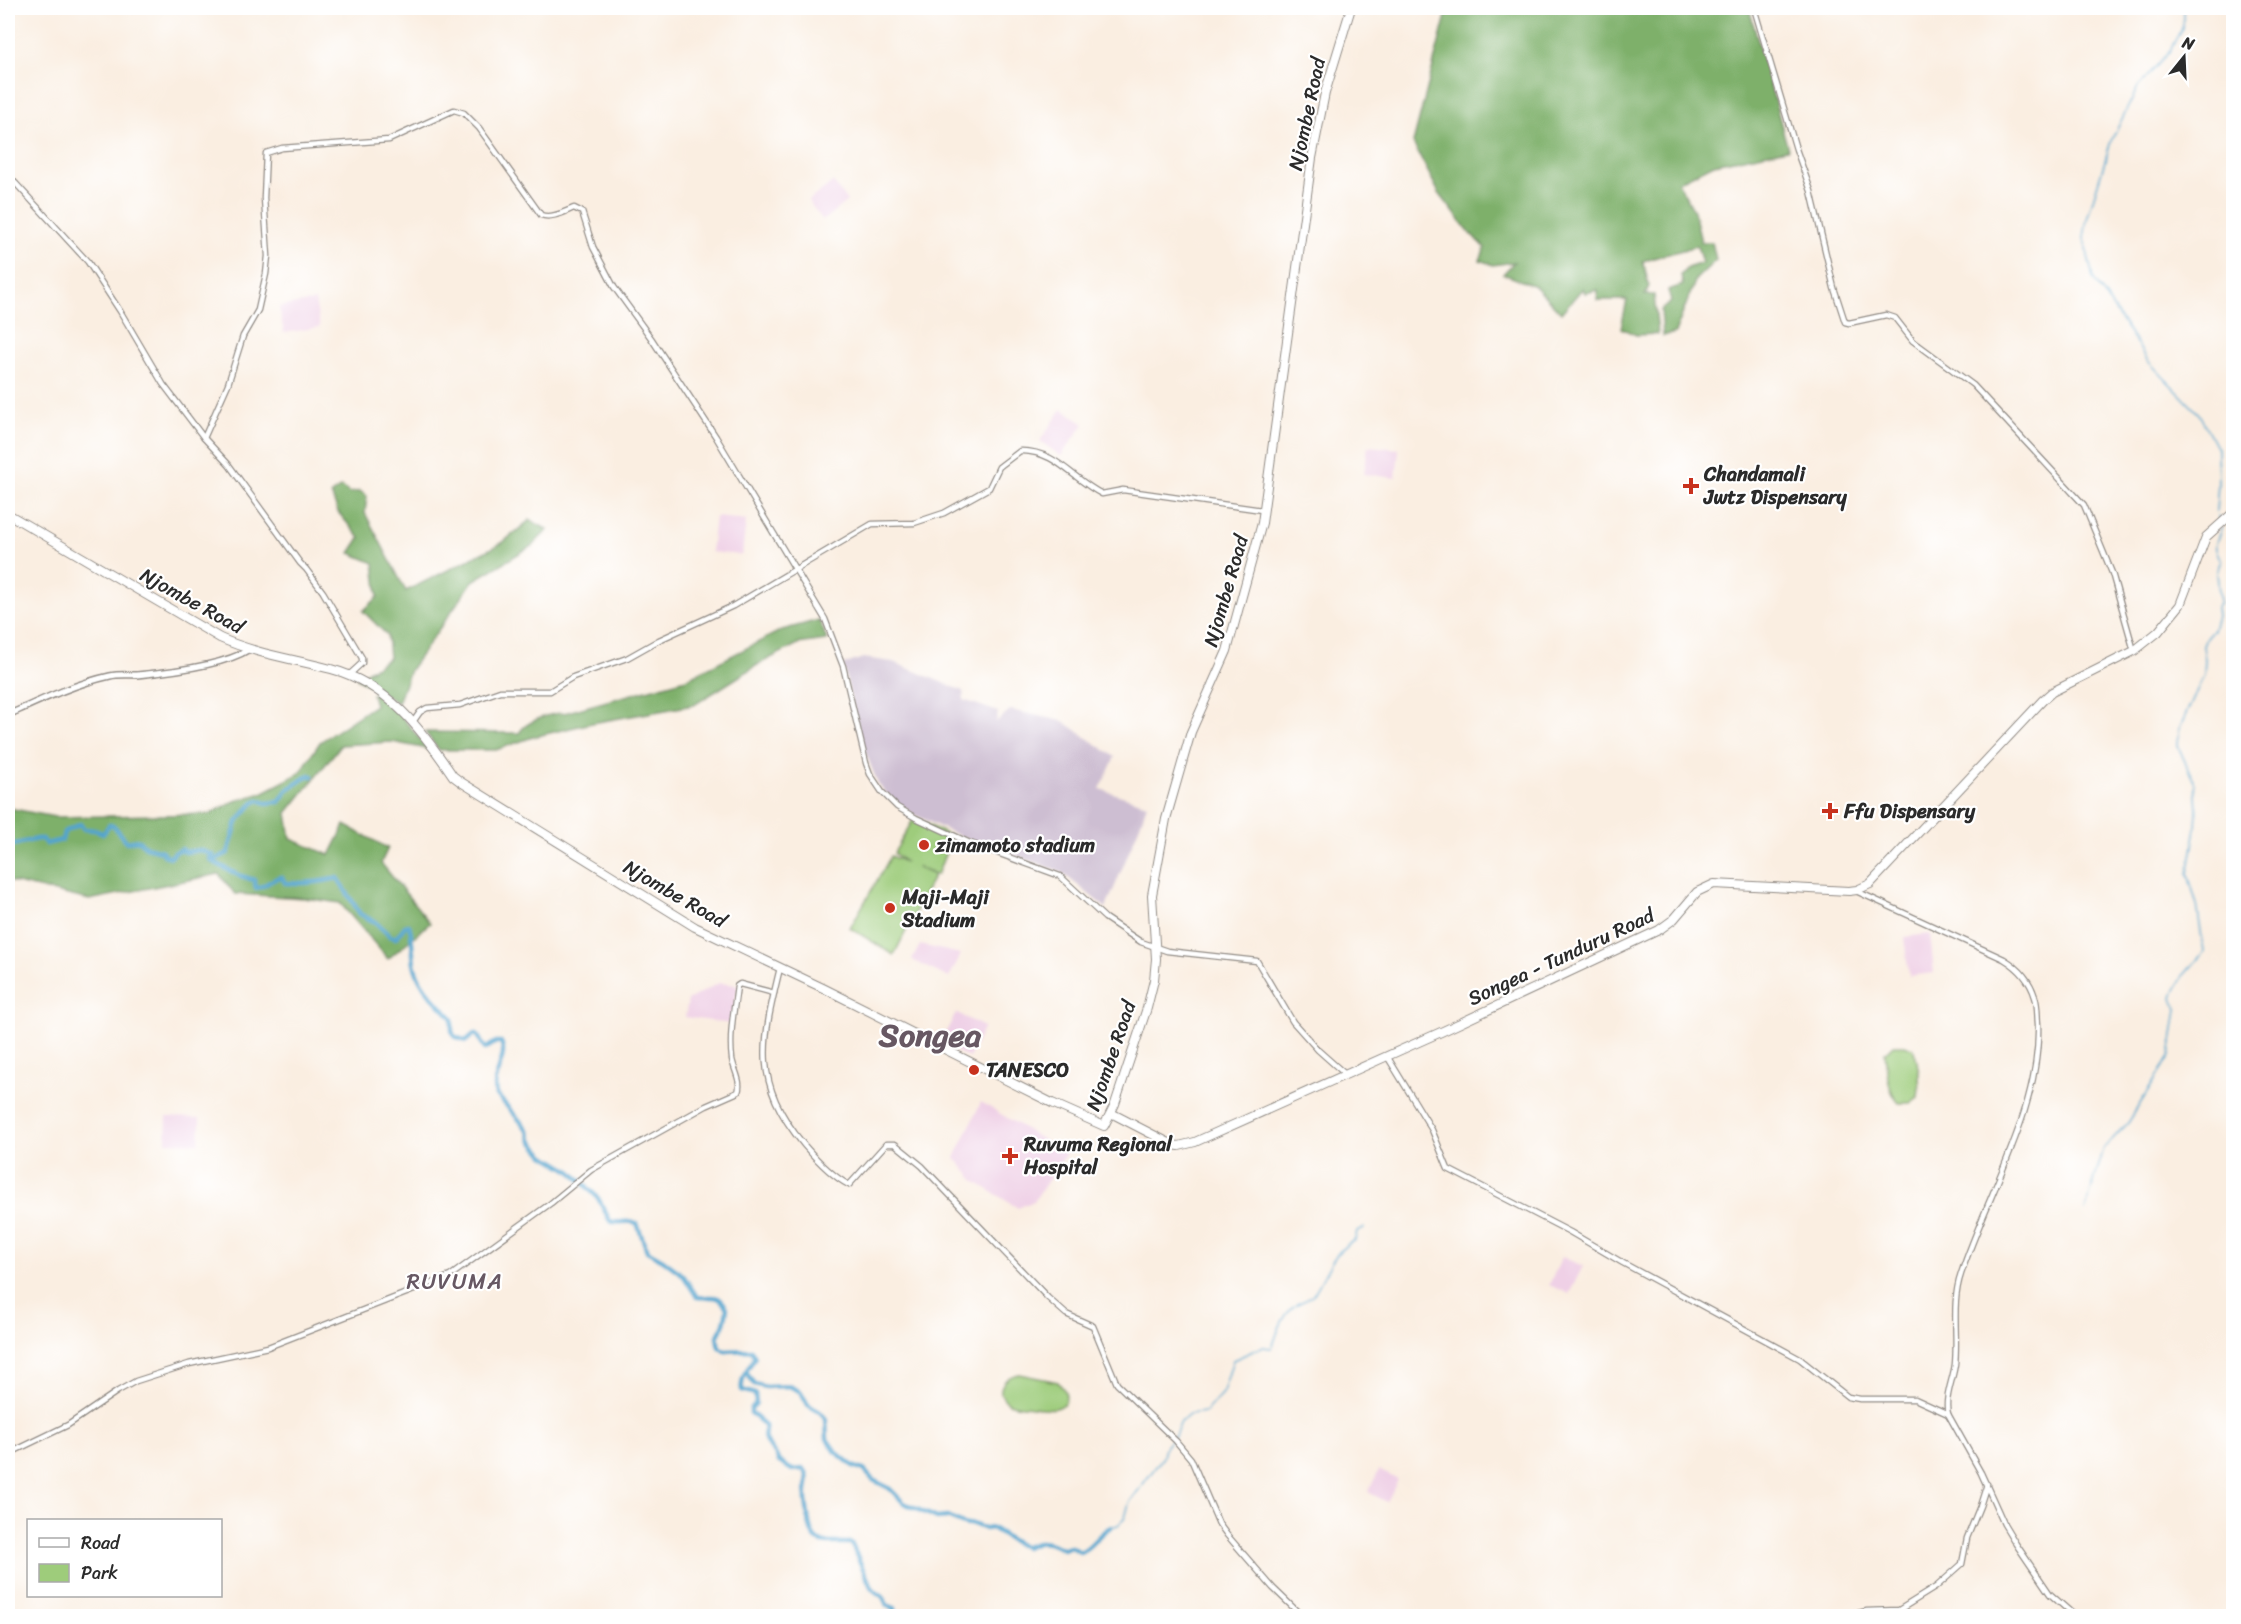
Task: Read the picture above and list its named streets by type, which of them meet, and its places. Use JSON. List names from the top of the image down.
{
  "streets": {
    "highway": ["Njombe Road", "Songea - Tunduru Road"]
  },
  "crossings": [
    ["Njombe Road", "Songea - Tunduru Road"]
  ],
  "districts": ["Songea", "RUVUMA"],
  "places": {
    "health": ["Chandamali Jwtz Dispensary", "Ffu Dispensary", "Ruvuma Regional Hospital"],
    "other": ["zimamoto stadium", "Maji-Maji Stadium", "TANESCO"]
  },
  "legend": ["Road", "Park"],
  "north": "top"
}
